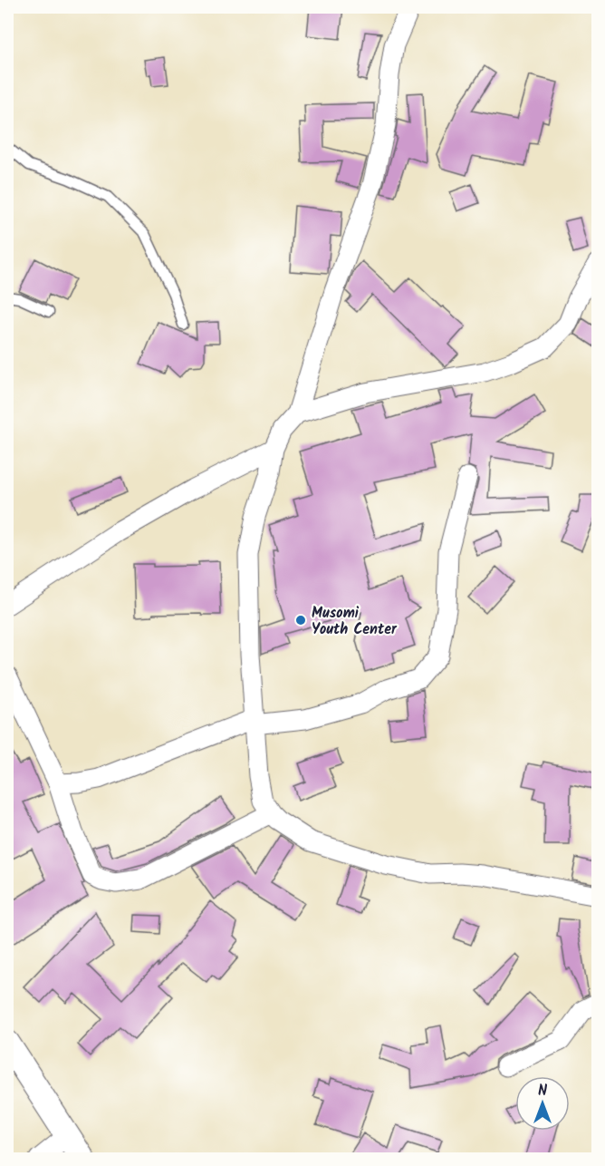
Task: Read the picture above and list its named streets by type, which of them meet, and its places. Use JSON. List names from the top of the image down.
{
  "places": ["Musomi Youth Center"],
  "north": "top"
}
